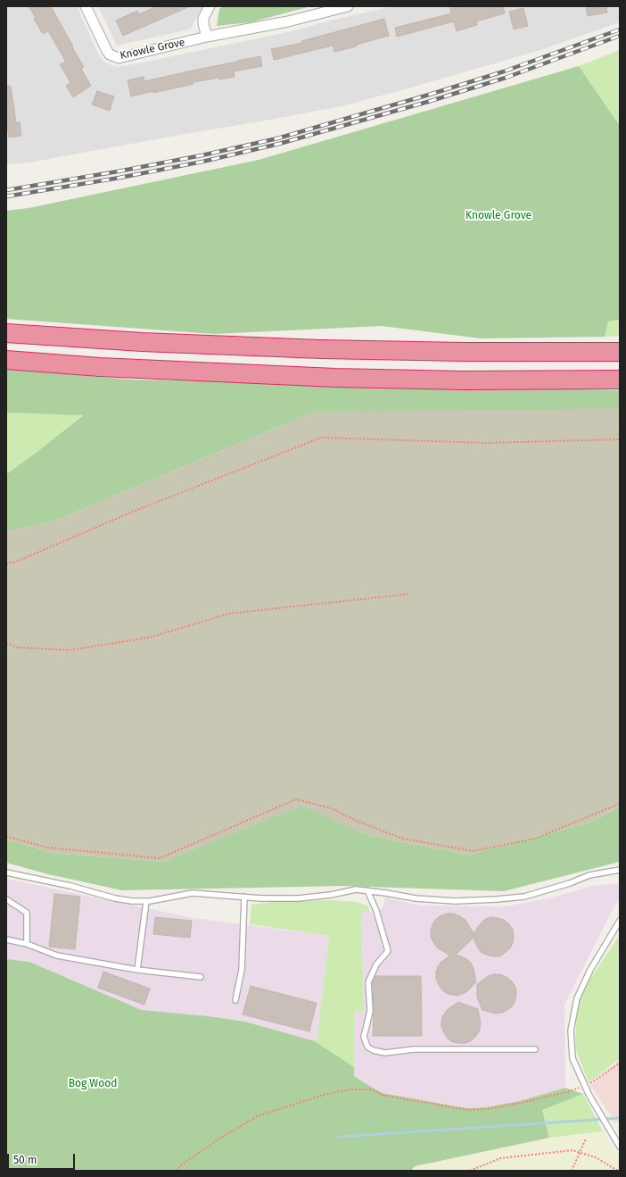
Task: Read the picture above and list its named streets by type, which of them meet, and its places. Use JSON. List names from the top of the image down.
{
  "streets": {
    "street": ["Knowle Grove"]
  },
  "parks": ["Knowle Grove", "Bog Wood"],
  "scale_bar": "50 m"
}
